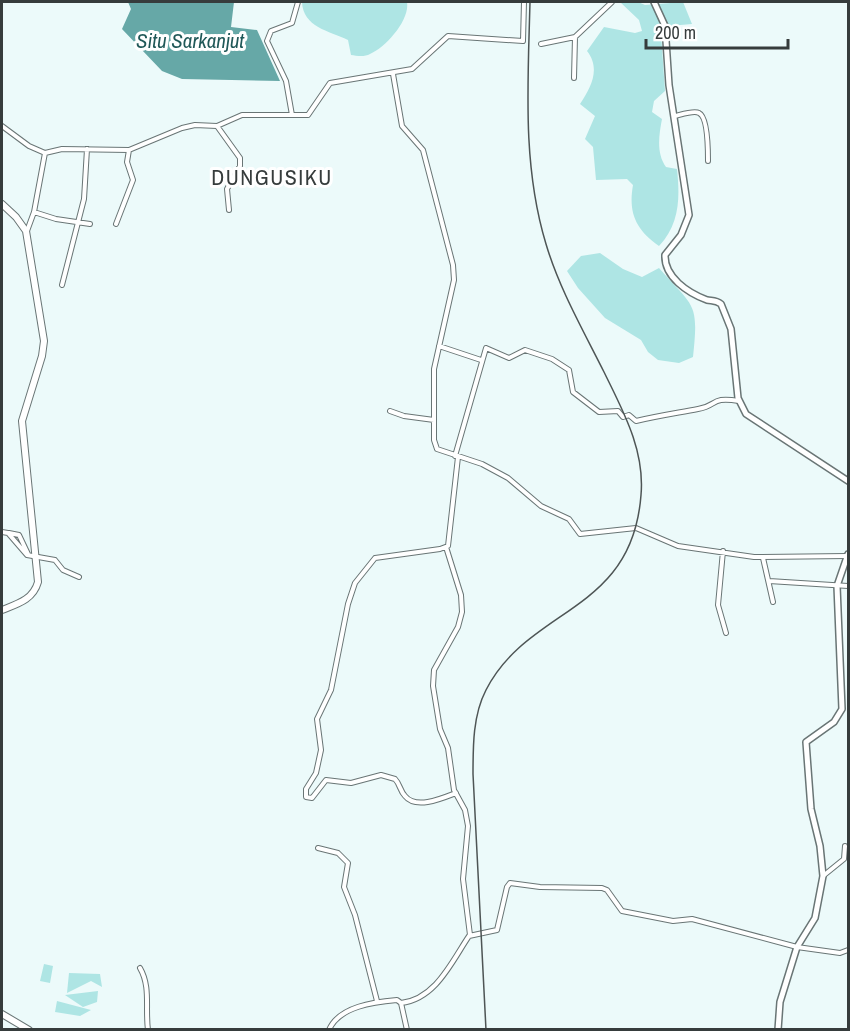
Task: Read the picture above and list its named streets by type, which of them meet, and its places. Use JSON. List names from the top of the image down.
{
  "districts": ["DUNGUSIKU"],
  "water": ["Situ Sarkanjut"],
  "scale_bar": "200 m"
}
